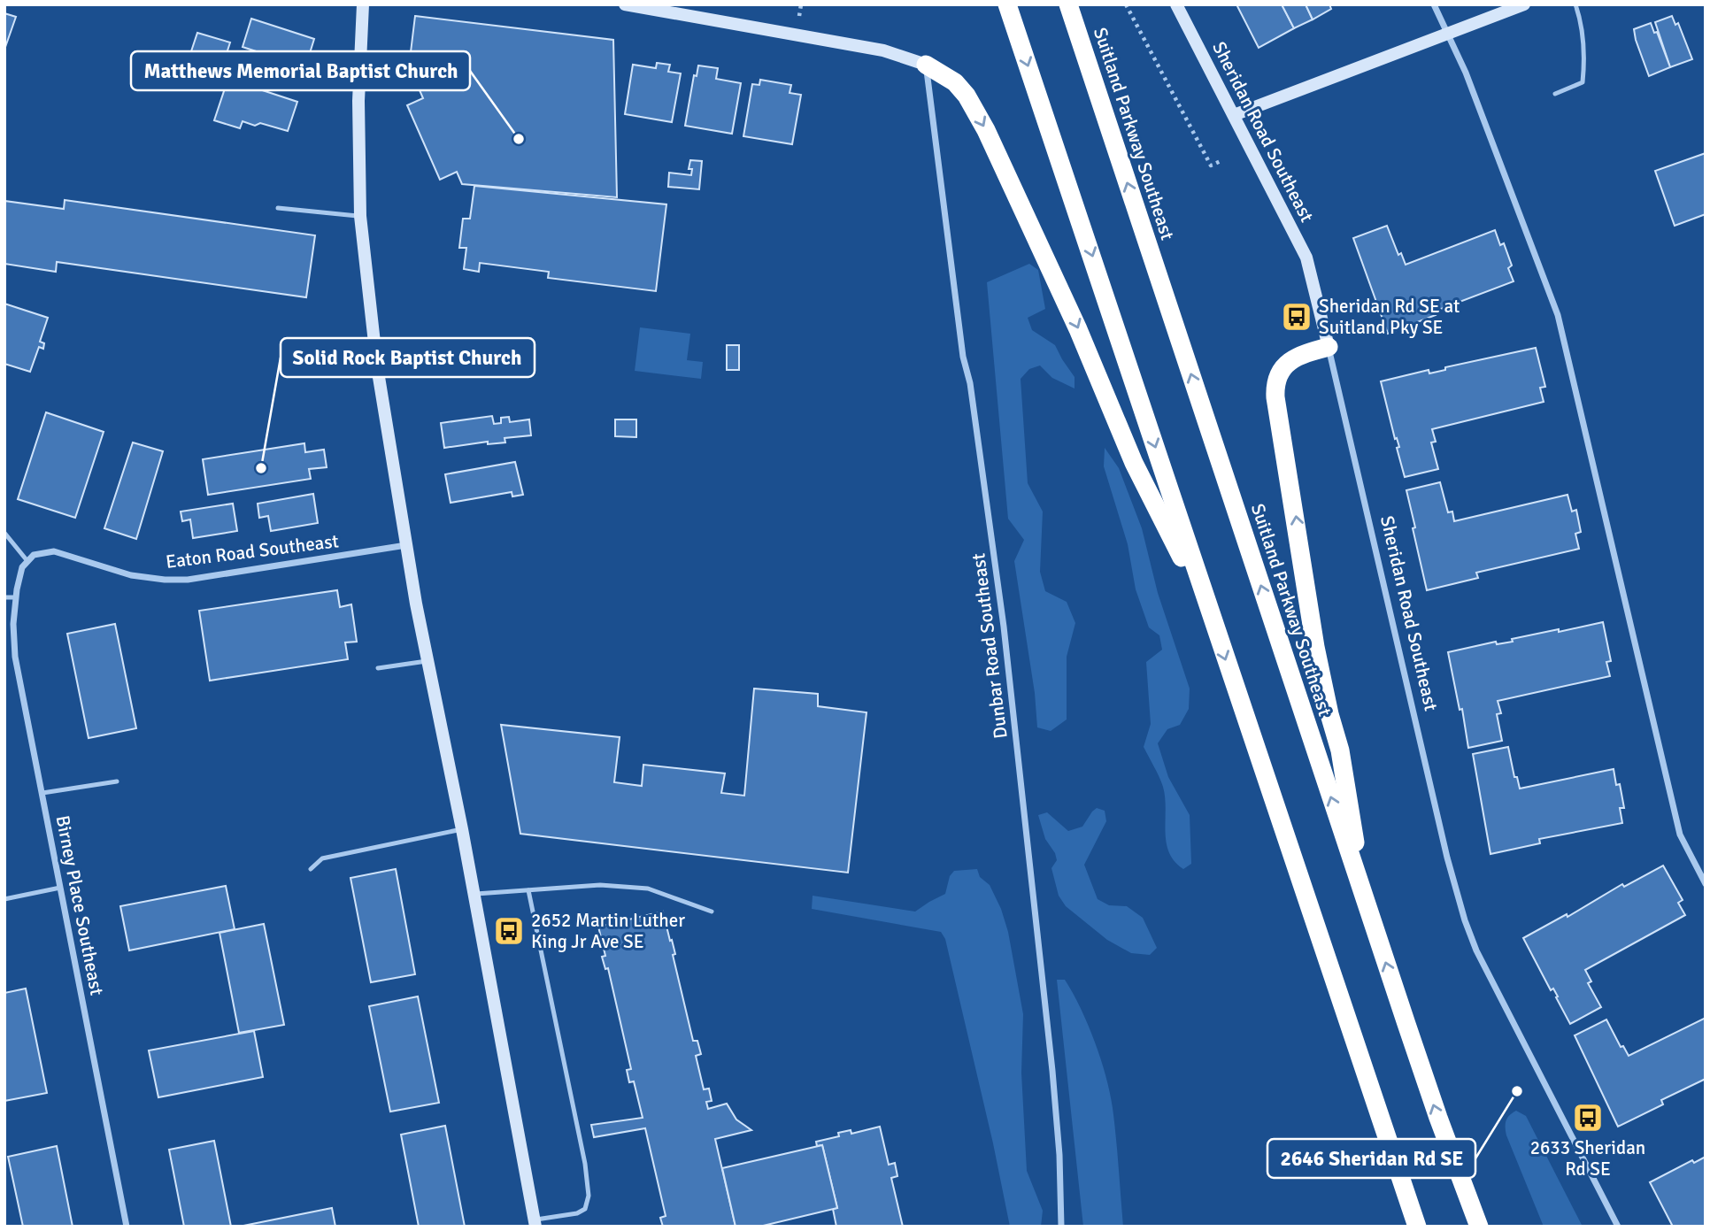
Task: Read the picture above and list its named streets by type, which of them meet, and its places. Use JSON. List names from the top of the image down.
{
  "streets": {
    "highway": ["Suitland Parkway Southeast"],
    "main road": ["Sheridan Road Southeast"],
    "street": ["Eaton Road Southeast", "Dunbar Road Southeast", "Birney Place Southeast"]
  },
  "crossings": [
    ["Eaton Road Southeast", "Birney Place Southeast"]
  ],
  "places": {
    "other": ["Matthews Memorial Baptist Church", "Solid Rock Baptist Church", "2646 Sheridan Rd SE"],
    "bus stop": ["Sheridan Rd SE at Suitland Pky SE", "2652 Martin Luther King Jr Ave SE", "2633 Sheridan Rd SE"]
  }
}
